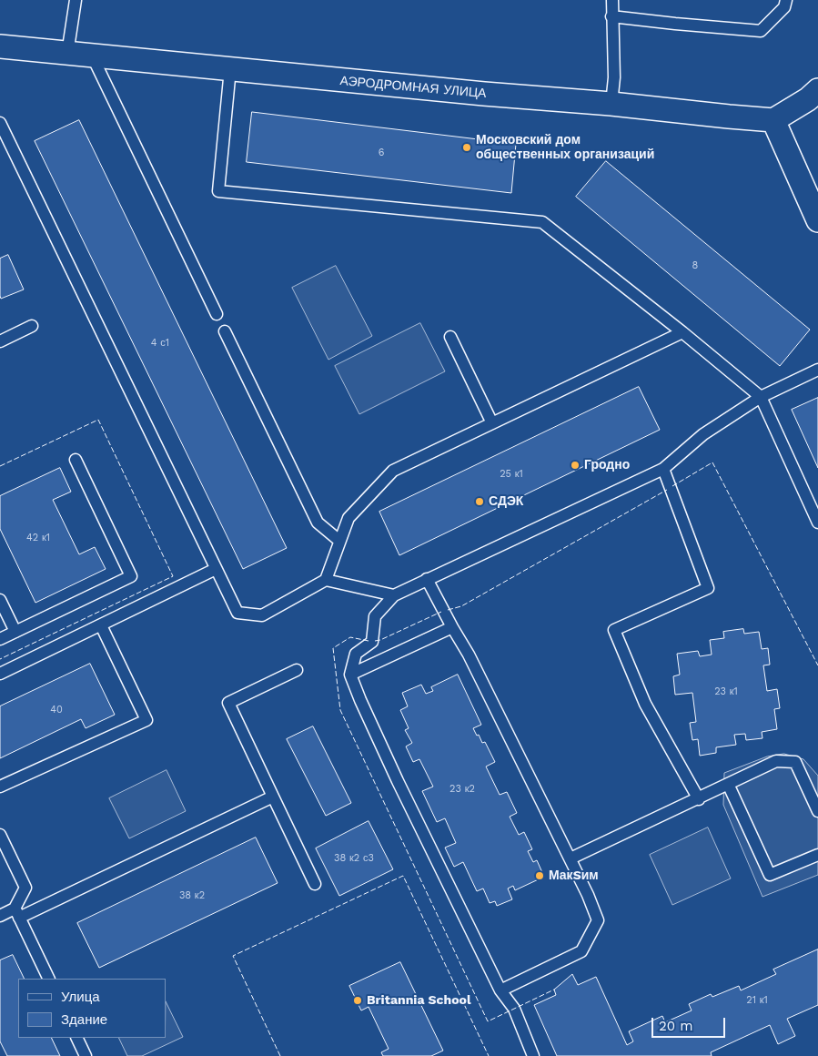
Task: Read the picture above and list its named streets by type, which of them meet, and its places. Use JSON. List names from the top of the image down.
{
  "streets": {
    "street": ["АЭРОДРОМНАЯ УЛИЦА"]
  },
  "places": [
    "Московский дом общественных организаций",
    "Гродно",
    "СДЭК",
    "МакSим",
    "Britannia School"
  ],
  "house_numbers": [
    "6",
    "8",
    "4 с1",
    "25 к1",
    "42 к1",
    "23 к1",
    "40",
    "23 к2",
    "38 к2 с3",
    "38 к2",
    "21 к1"
  ],
  "legend": ["Улица", "Здание"],
  "scale_bar": "20 m"
}
